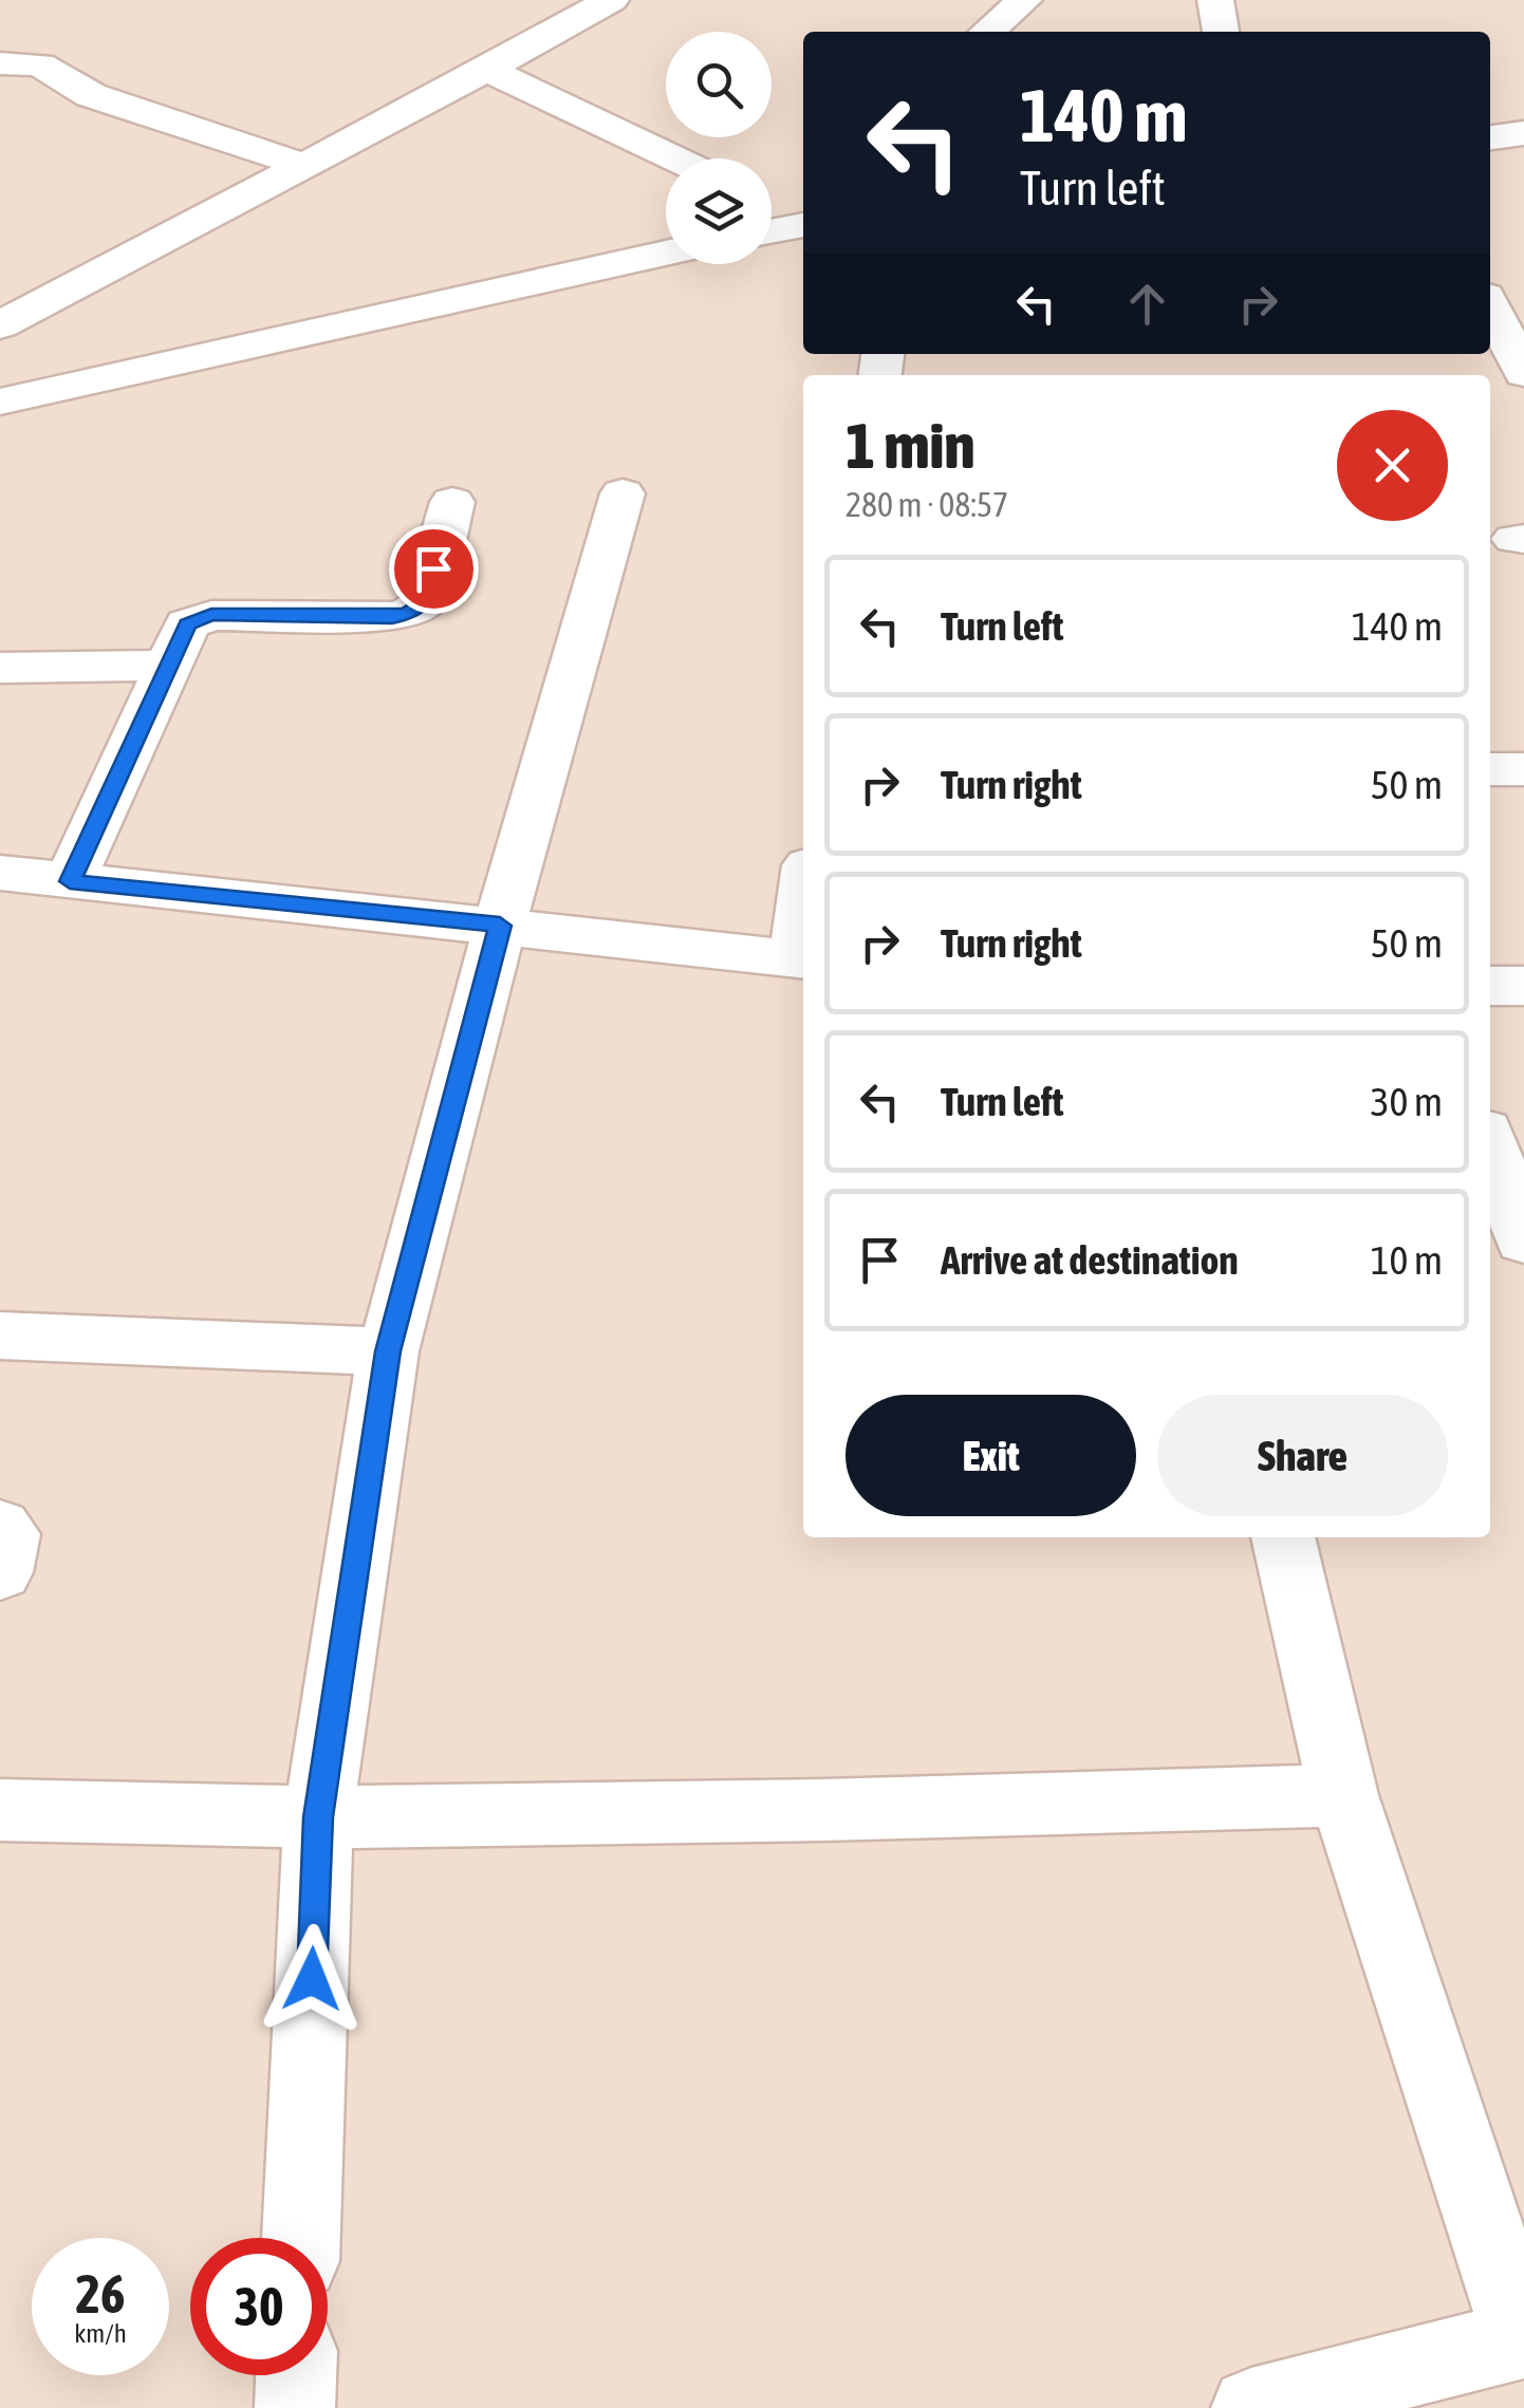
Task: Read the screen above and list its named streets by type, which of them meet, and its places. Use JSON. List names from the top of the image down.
{
  "page": {
    "turn": ["140 m", "Turn left"],
    "heading": ["1 min", "280 m · 08:57"],
    "list": [
      {
        "name": "Turn left",
        "value": "140 m"
      },
      {
        "name": "Turn right",
        "value": "50 m"
      },
      {
        "name": "Turn right",
        "value": "50 m"
      },
      {
        "name": "Turn left",
        "value": "30 m"
      },
      {
        "name": "Arrive at destination",
        "value": "10 m"
      }
    ],
    "buttons": ["Exit", "Share"],
    "speed": "26 km/h",
    "limit": "30"
  }
}
